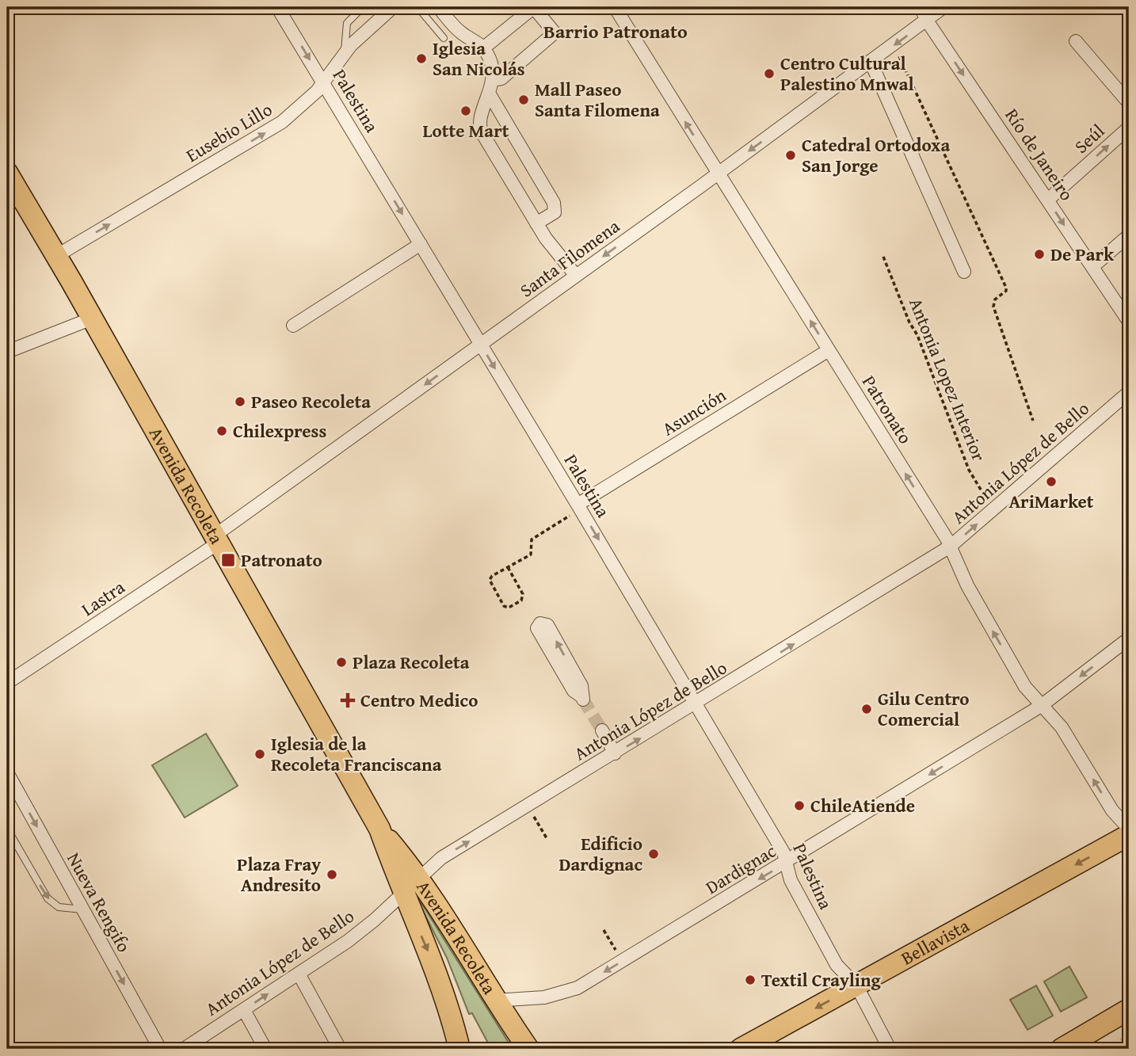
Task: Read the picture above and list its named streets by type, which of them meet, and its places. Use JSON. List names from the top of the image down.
{
  "streets": {
    "main road": ["Avenida Recoleta", "Bellavista"],
    "street": [
      "Palestina",
      "Eusebio Lillo",
      "Seúl",
      "Río de Janeiro",
      "Santa Filomena",
      "Patronato",
      "Asunción",
      "Antonia López de Bello",
      "Lastra",
      "Dardignac",
      "Nueva Rengifo"
    ],
    "path": ["Antonia Lopez Interior"]
  },
  "crossings": [
    ["Palestina", "Eusebio Lillo"],
    ["Palestina", "Santa Filomena"],
    ["Palestina", "Asunción"],
    ["Palestina", "Antonia López de Bello"],
    ["Palestina", "Dardignac"],
    ["Palestina", "Bellavista"],
    ["Eusebio Lillo", "Avenida Recoleta"],
    ["Seúl", "Río de Janeiro"],
    ["Río de Janeiro", "Santa Filomena"],
    ["Santa Filomena", "Patronato"],
    ["Santa Filomena", "Avenida Recoleta"],
    ["Santa Filomena", "Lastra"],
    ["Antonia Lopez Interior", "Antonia López de Bello"],
    ["Patronato", "Asunción"],
    ["Patronato", "Antonia López de Bello"],
    ["Patronato", "Dardignac"],
    ["Antonia López de Bello", "Avenida Recoleta"],
    ["Avenida Recoleta", "Lastra"],
    ["Avenida Recoleta", "Dardignac"]
  ],
  "one_way": [
    "Palestina",
    "Eusebio Lillo",
    "Santa Filomena",
    "Patronato",
    "Antonia López de Bello",
    "Dardignac",
    "Nueva Rengifo",
    "Bellavista"
  ],
  "districts": ["Barrio Patronato"],
  "places": {
    "other": [
      "Iglesia San Nicolás",
      "Centro Cultural Palestino Mnwal",
      "Mall Paseo Santa Filomena",
      "Lotte Mart",
      "Catedral Ortodoxa San Jorge",
      "De Park",
      "Paseo Recoleta",
      "Chilexpress",
      "AriMarket",
      "Plaza Recoleta",
      "Gilu Centro Comercial",
      "Iglesia de la Recoleta Franciscana",
      "ChileAtiende",
      "Edificio Dardignac",
      "Plaza Fray Andresito",
      "Textil Crayling"
    ],
    "transit": ["Patronato"],
    "health": ["Centro Medico"]
  }
}
